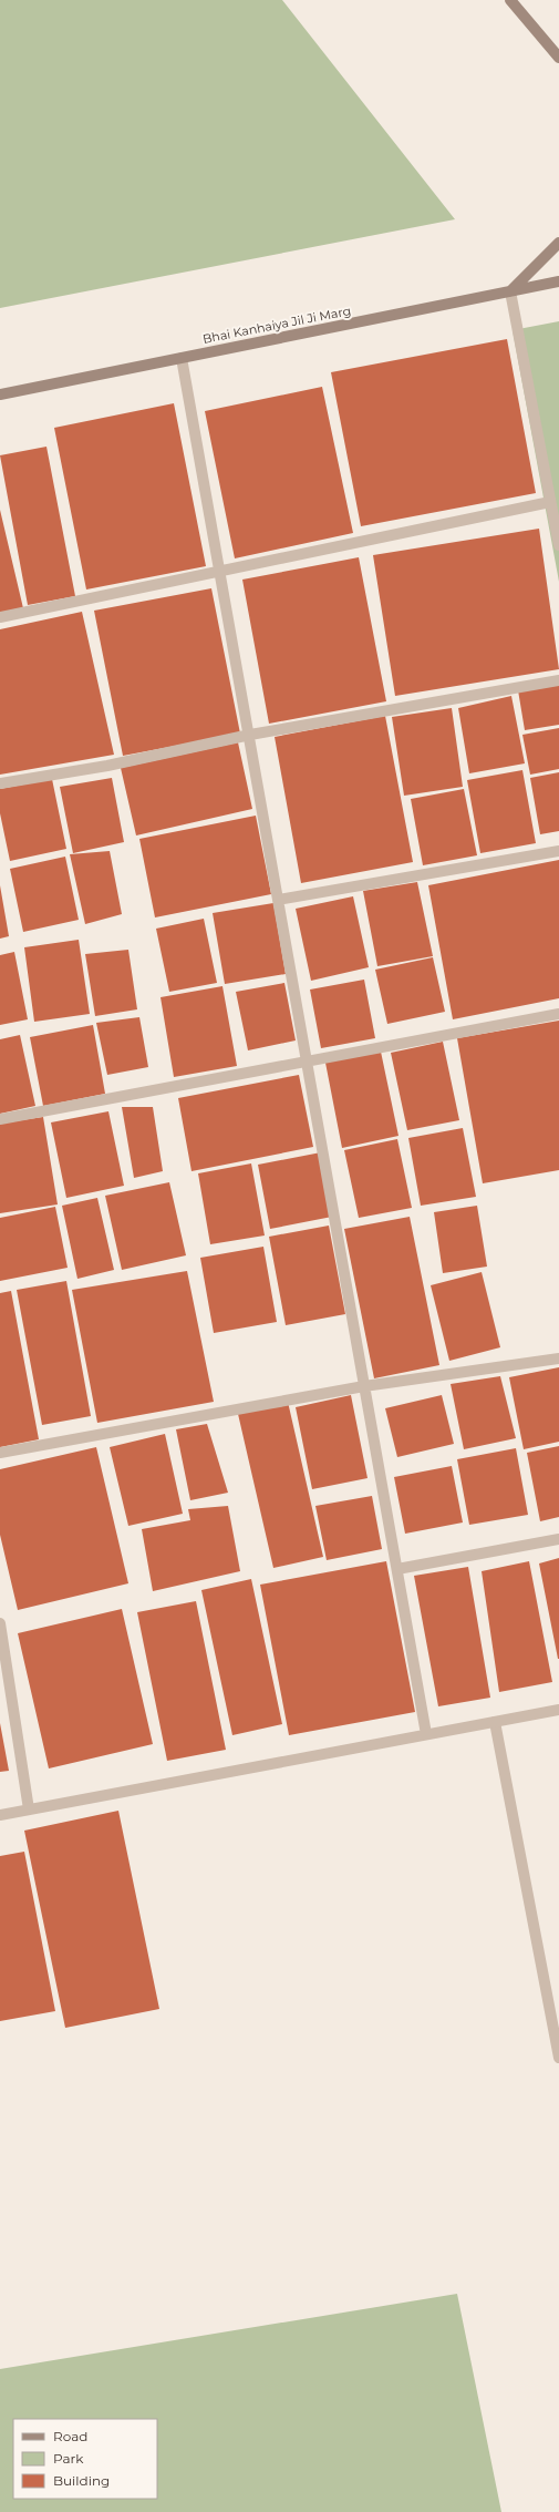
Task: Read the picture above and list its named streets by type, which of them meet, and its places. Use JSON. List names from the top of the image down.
{
  "streets": {
    "street": ["Bhai Kanhaiya Jil Ji Marg"]
  },
  "legend": ["Road", "Park", "Building"]
}
